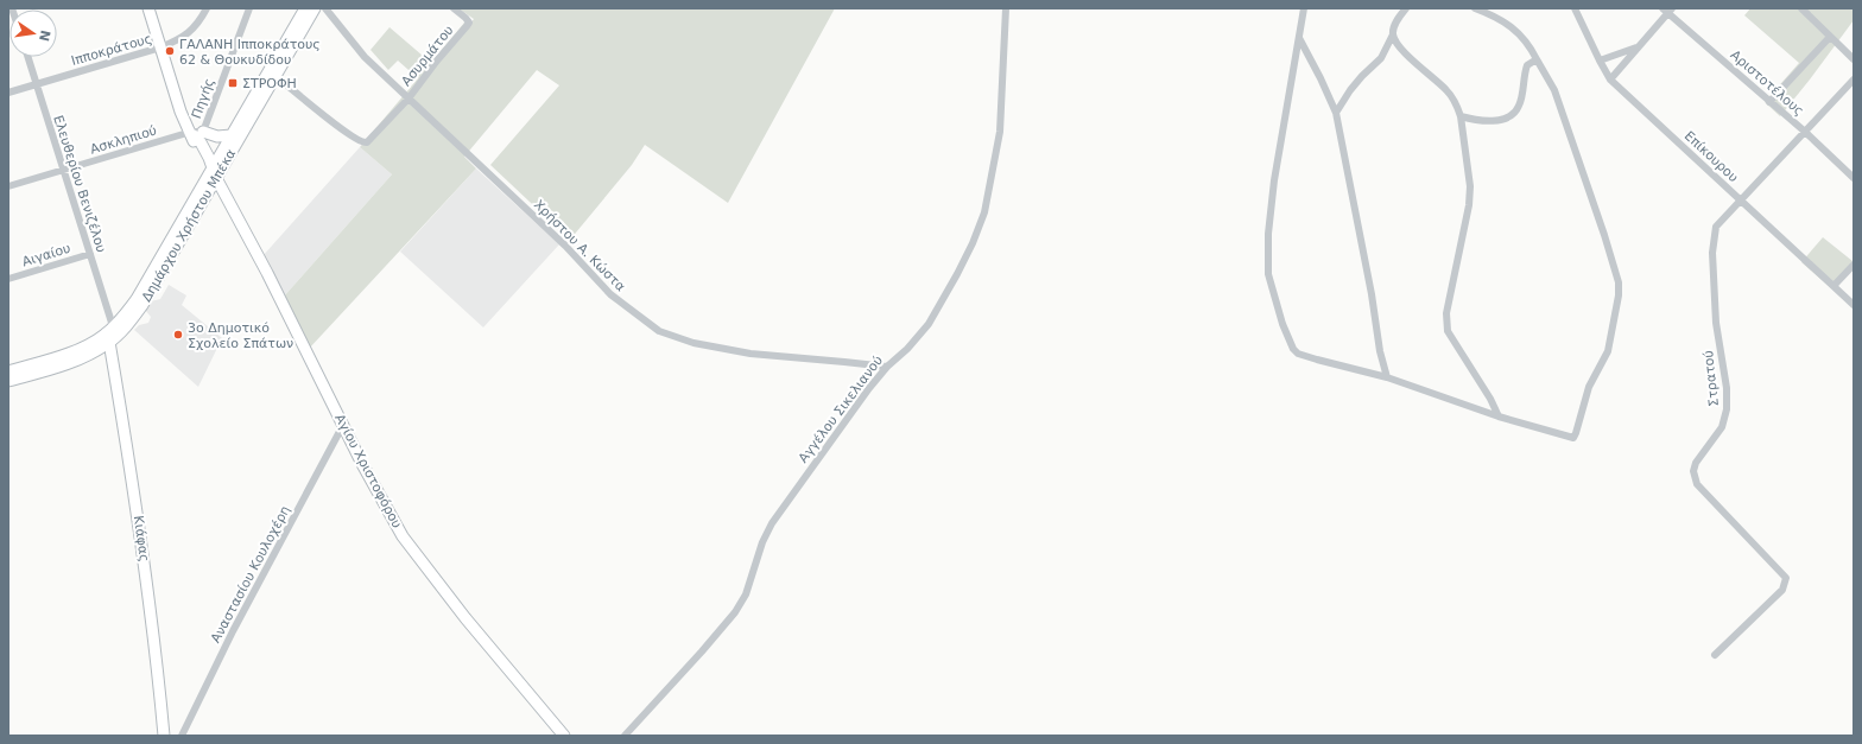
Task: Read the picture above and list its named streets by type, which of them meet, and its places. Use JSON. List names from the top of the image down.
{
  "streets": {
    "main road": ["Δημάρχου Χρήστου Μπέκα", "Αγίου Χριστοφόρου", "Κιάφας"],
    "street": [
      "Ιπποκράτους",
      "Ασυρμάτου",
      "Αριστοτέλους",
      "Πηγής",
      "Ασκληπιού",
      "Επίκουρου",
      "Ελευθερίου Βενιζέλου",
      "Χρήστου Α. Κώστα",
      "Αιγαίου",
      "Στρατού",
      "Αγγέλου Σικελιανού",
      "Αναστασίου Κουλοχέρη"
    ]
  },
  "crossings": [
    ["Ιπποκράτους", "Ελευθερίου Βενιζέλου"],
    ["Ιπποκράτους", "Αγίου Χριστοφόρου"],
    ["Ασυρμάτου", "Δημάρχου Χρήστου Μπέκα"],
    ["Ασυρμάτου", "Χρήστου Α. Κώστα"],
    ["Αριστοτέλους", "Στρατού"],
    ["Πηγής", "Ασκληπιού"],
    ["Πηγής", "Αγίου Χριστοφόρου"],
    ["Ασκληπιού", "Ελευθερίου Βενιζέλου"],
    ["Ασκληπιού", "Αγίου Χριστοφόρου"],
    ["Επίκουρου", "Στρατού"],
    ["Ελευθερίου Βενιζέλου", "Δημάρχου Χρήστου Μπέκα"],
    ["Ελευθερίου Βενιζέλου", "Αιγαίου"],
    ["Δημάρχου Χρήστου Μπέκα", "Αγίου Χριστοφόρου"],
    ["Δημάρχου Χρήστου Μπέκα", "Κιάφας"],
    ["Χρήστου Α. Κώστα", "Αγγέλου Σικελιανού"],
    ["Αγίου Χριστοφόρου", "Αναστασίου Κουλοχέρη"]
  ],
  "places": {
    "other": ["ΓΑΛΑΝΗ Ιπποκράτους 62 & Θουκυδίδου", "3ο Δημοτικό Σχολείο Σπάτων"],
    "transit": ["ΣΤΡΟΦΗ"]
  },
  "north": "right"
}
